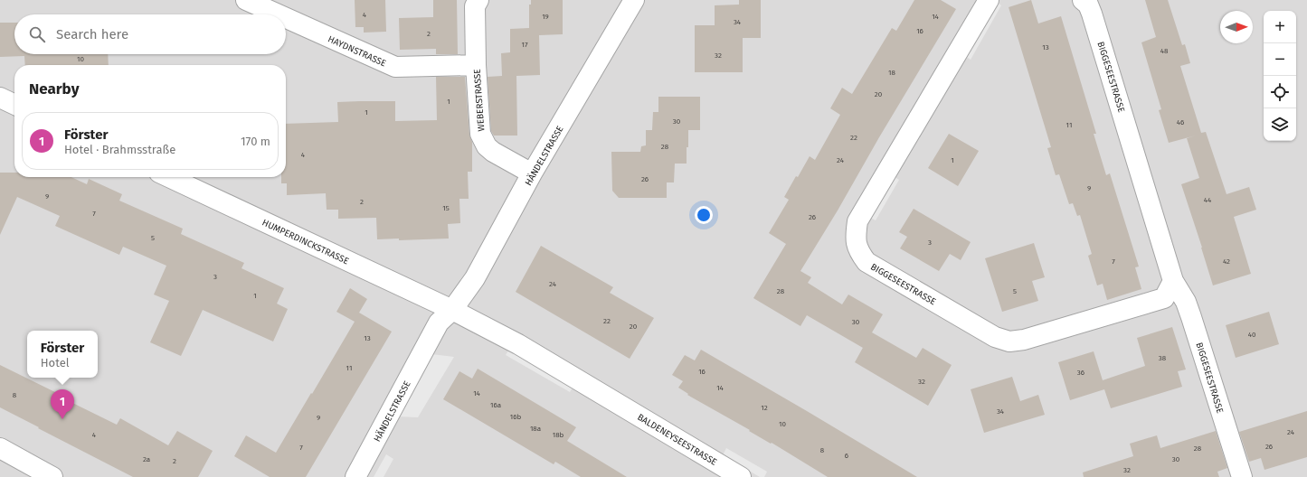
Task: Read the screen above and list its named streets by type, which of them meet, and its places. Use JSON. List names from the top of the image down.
{
  "streets": {
    "street": [
      "HAYDNSTRASSE",
      "BIGGESEESTRASSE",
      "WEBERSTRASSE",
      "HÄNDELSTRASSE",
      "HUMPERDINCKSTRASSE",
      "BALDENEYSEESTRASSE"
    ]
  },
  "crossings": [
    ["HAYDNSTRASSE", "WEBERSTRASSE"],
    ["WEBERSTRASSE", "HÄNDELSTRASSE"],
    ["HÄNDELSTRASSE", "HUMPERDINCKSTRASSE"],
    ["HÄNDELSTRASSE", "BALDENEYSEESTRASSE"],
    ["HUMPERDINCKSTRASSE", "BALDENEYSEESTRASSE"]
  ],
  "house_numbers": [
    "4",
    "19",
    "14",
    "34",
    "16",
    "2",
    "17",
    "13",
    "48",
    "32",
    "10",
    "18",
    "20",
    "1",
    "1",
    "30",
    "46",
    "11",
    "22",
    "28",
    "4",
    "24",
    "1",
    "26",
    "9",
    "9",
    "44",
    "2",
    "15",
    "7",
    "26",
    "5",
    "3",
    "7",
    "42",
    "3",
    "24",
    "28",
    "5",
    "1",
    "22",
    "30",
    "20",
    "40",
    "13",
    "38",
    "11",
    "16",
    "36",
    "32",
    "14",
    "14",
    "8",
    "16a",
    "12",
    "34",
    "16b",
    "9",
    "10",
    "18a",
    "24",
    "4",
    "18b",
    "26",
    "7",
    "28",
    "8",
    "6",
    "2a",
    "30",
    "2",
    "32"
  ],
  "north": "right",
  "page": {
    "map_buttons": ["+", "−"],
    "search": "Search here",
    "heading": "Nearby",
    "list": [
      {
        "mark": "1",
        "name": "Förster",
        "note": "Hotel · Brahmsstraße",
        "value": "170 m"
      }
    ],
    "popup": ["Förster", "Hotel"],
    "pins": "1"
  }
}
